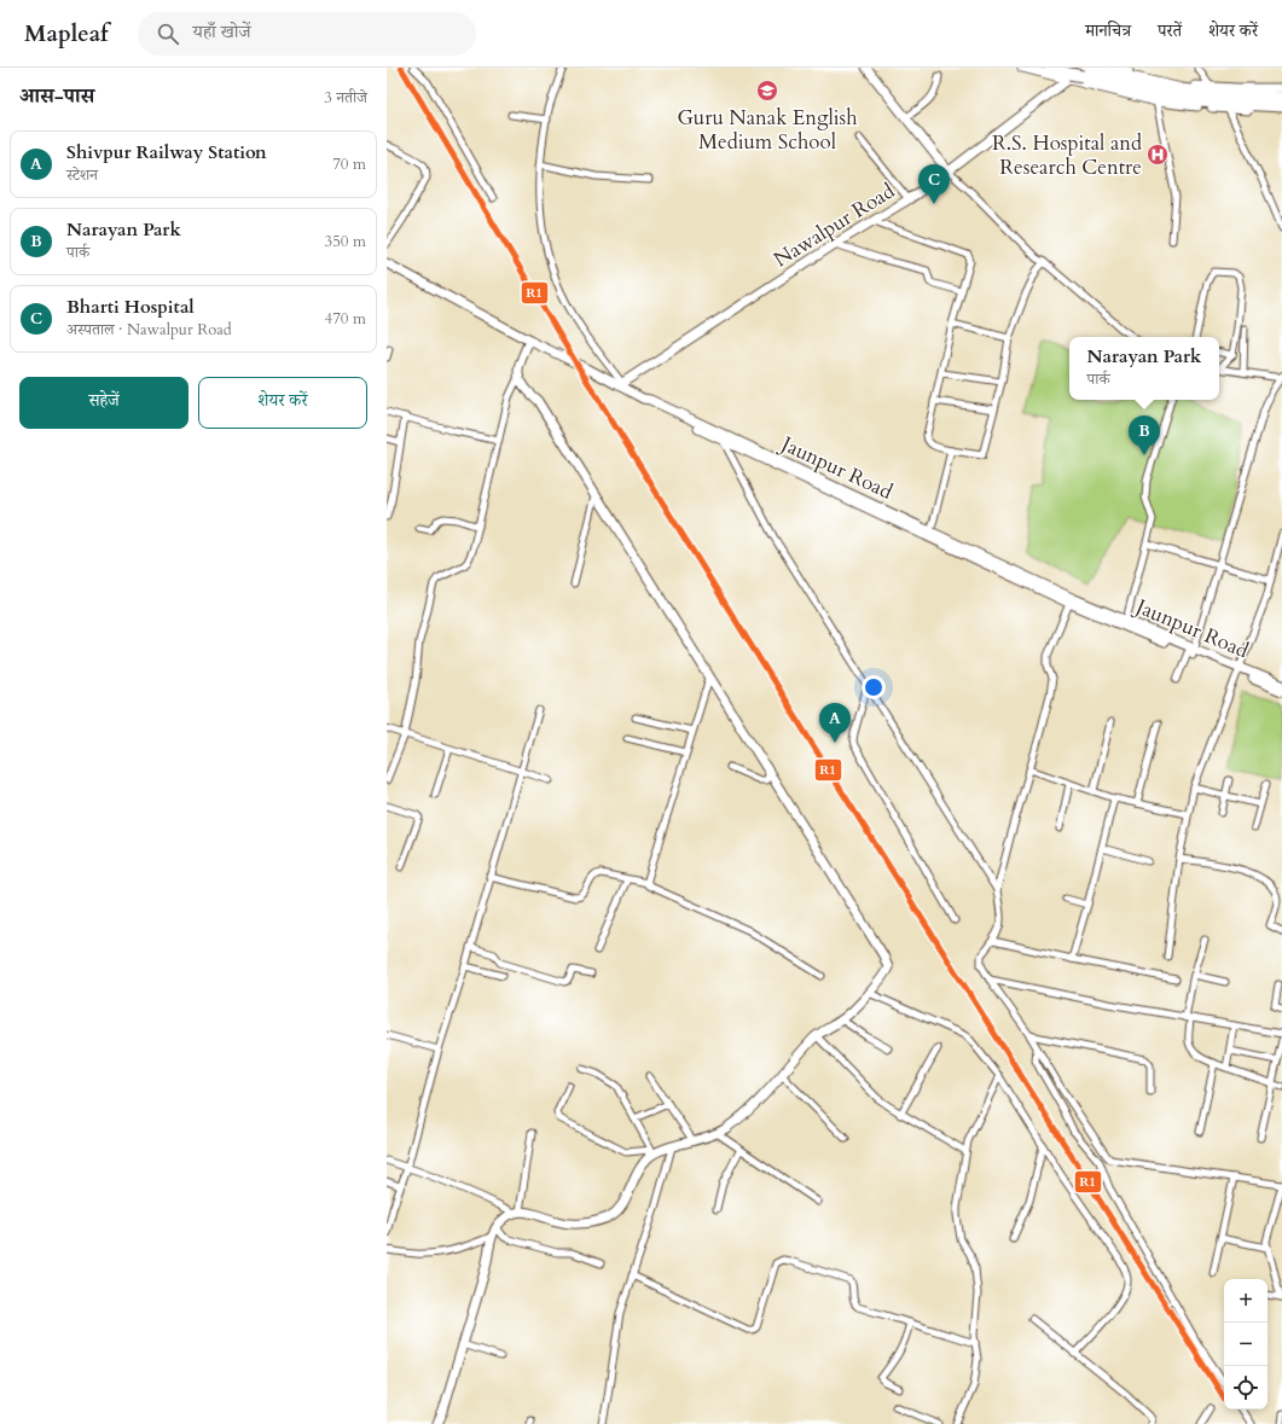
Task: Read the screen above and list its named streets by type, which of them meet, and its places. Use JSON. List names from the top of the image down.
{
  "streets": {
    "street": ["Nawalpur Road", "Jaunpur Road"]
  },
  "crossings": [
    ["Nawalpur Road", "Jaunpur Road"]
  ],
  "places": {
    "school or university": ["Guru Nanak English Medium School"],
    "hospital": ["R.S. Hospital and Research Centre"]
  },
  "lines": ["transit line R1"],
  "page": {
    "header": "Mapleaf",
    "search": "यहाँ खोजें",
    "nav": ["मानचित्र", "परतें", "शेयर करें"],
    "heading": ["आस-पास", "3 नतीजे"],
    "list": [
      {
        "mark": "A",
        "name": "Shivpur Railway Station",
        "note": "स्टेशन",
        "value": "70 m"
      },
      {
        "mark": "B",
        "name": "Narayan Park",
        "note": "पार्क",
        "value": "350 m"
      },
      {
        "mark": "C",
        "name": "Bharti Hospital",
        "note": "अस्पताल · Nawalpur Road",
        "value": "470 m"
      }
    ],
    "pins": ["C", "B", "A"],
    "popup": ["Narayan Park", "पार्क"],
    "buttons": ["सहेजें", "शेयर करें"],
    "map_buttons": ["+", "−"]
  }
}
